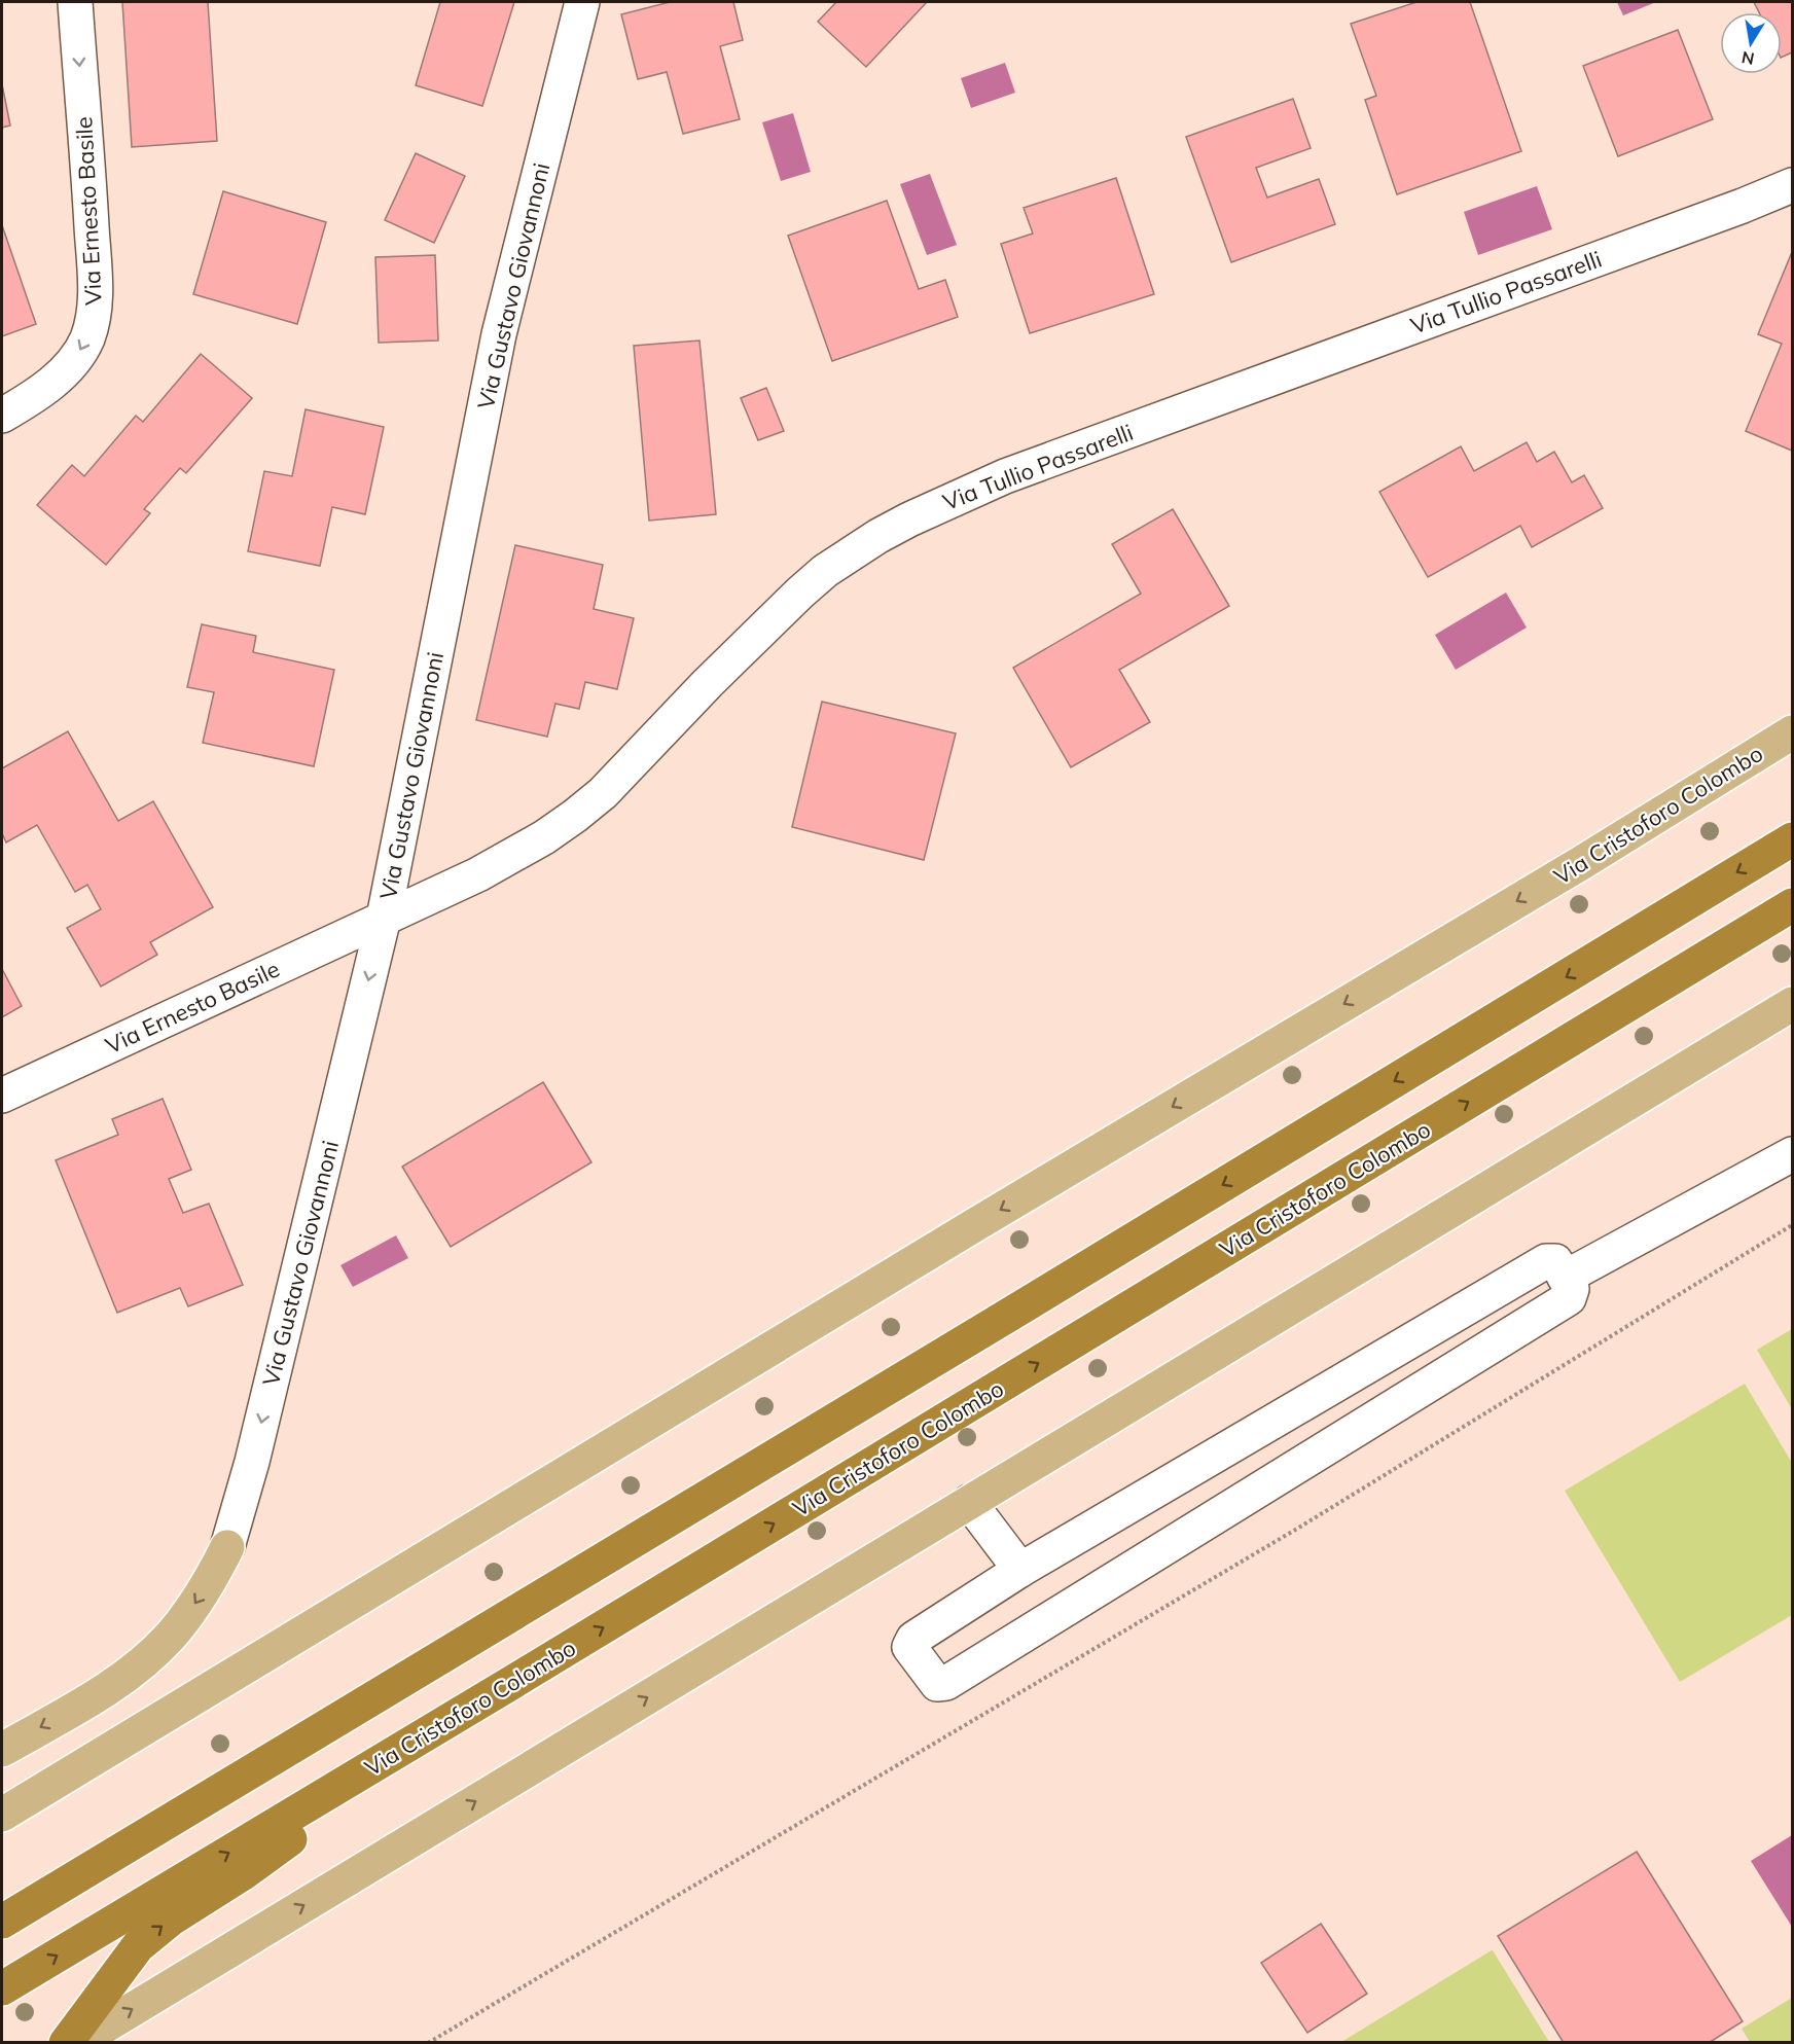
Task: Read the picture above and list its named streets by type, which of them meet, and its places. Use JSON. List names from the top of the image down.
{
  "streets": {
    "highway": ["Via Cristoforo Colombo"],
    "street": ["Via Ernesto Basile", "Via Gustavo Giovannoni", "Via Tullio Passarelli"]
  },
  "crossings": [
    ["Via Ernesto Basile", "Via Gustavo Giovannoni"],
    ["Via Ernesto Basile", "Via Tullio Passarelli"],
    ["Via Gustavo Giovannoni", "Via Tullio Passarelli"]
  ],
  "one_way": ["Via Ernesto Basile", "Via Gustavo Giovannoni"],
  "north": "bottom"
}
